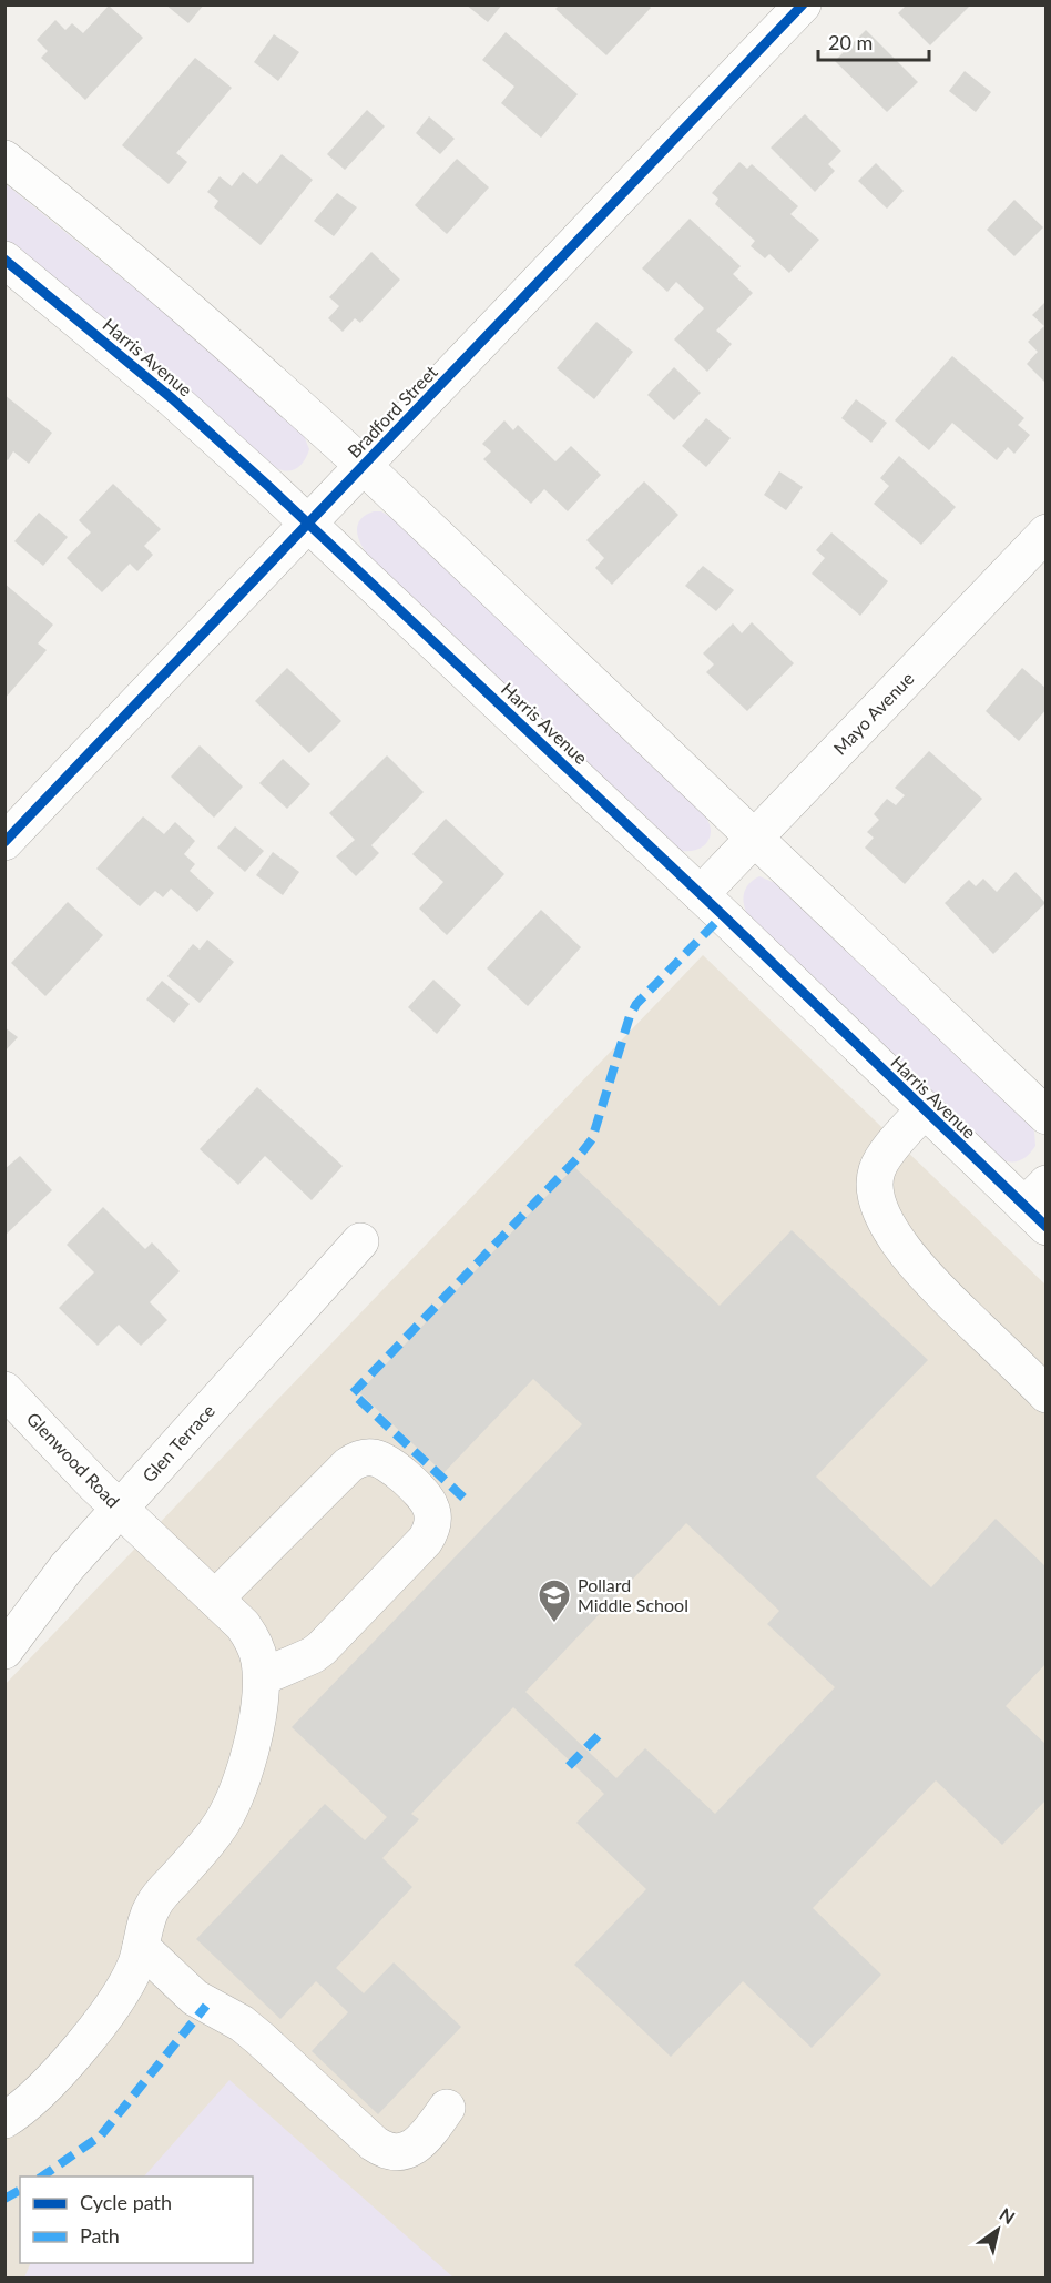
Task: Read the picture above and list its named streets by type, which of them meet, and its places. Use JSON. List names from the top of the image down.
{
  "streets": {
    "street": [
      "Harris Avenue",
      "Bradford Street",
      "Mayo Avenue",
      "Glen Terrace",
      "Glenwood Road"
    ]
  },
  "crossings": [
    ["Harris Avenue", "Bradford Street"],
    ["Harris Avenue", "Mayo Avenue"],
    ["Glen Terrace", "Glenwood Road"]
  ],
  "places": {
    "school or university": ["Pollard Middle School"]
  },
  "legend": ["Cycle path", "Path"],
  "scale_bar": "20 m",
  "north": "top right"
}
